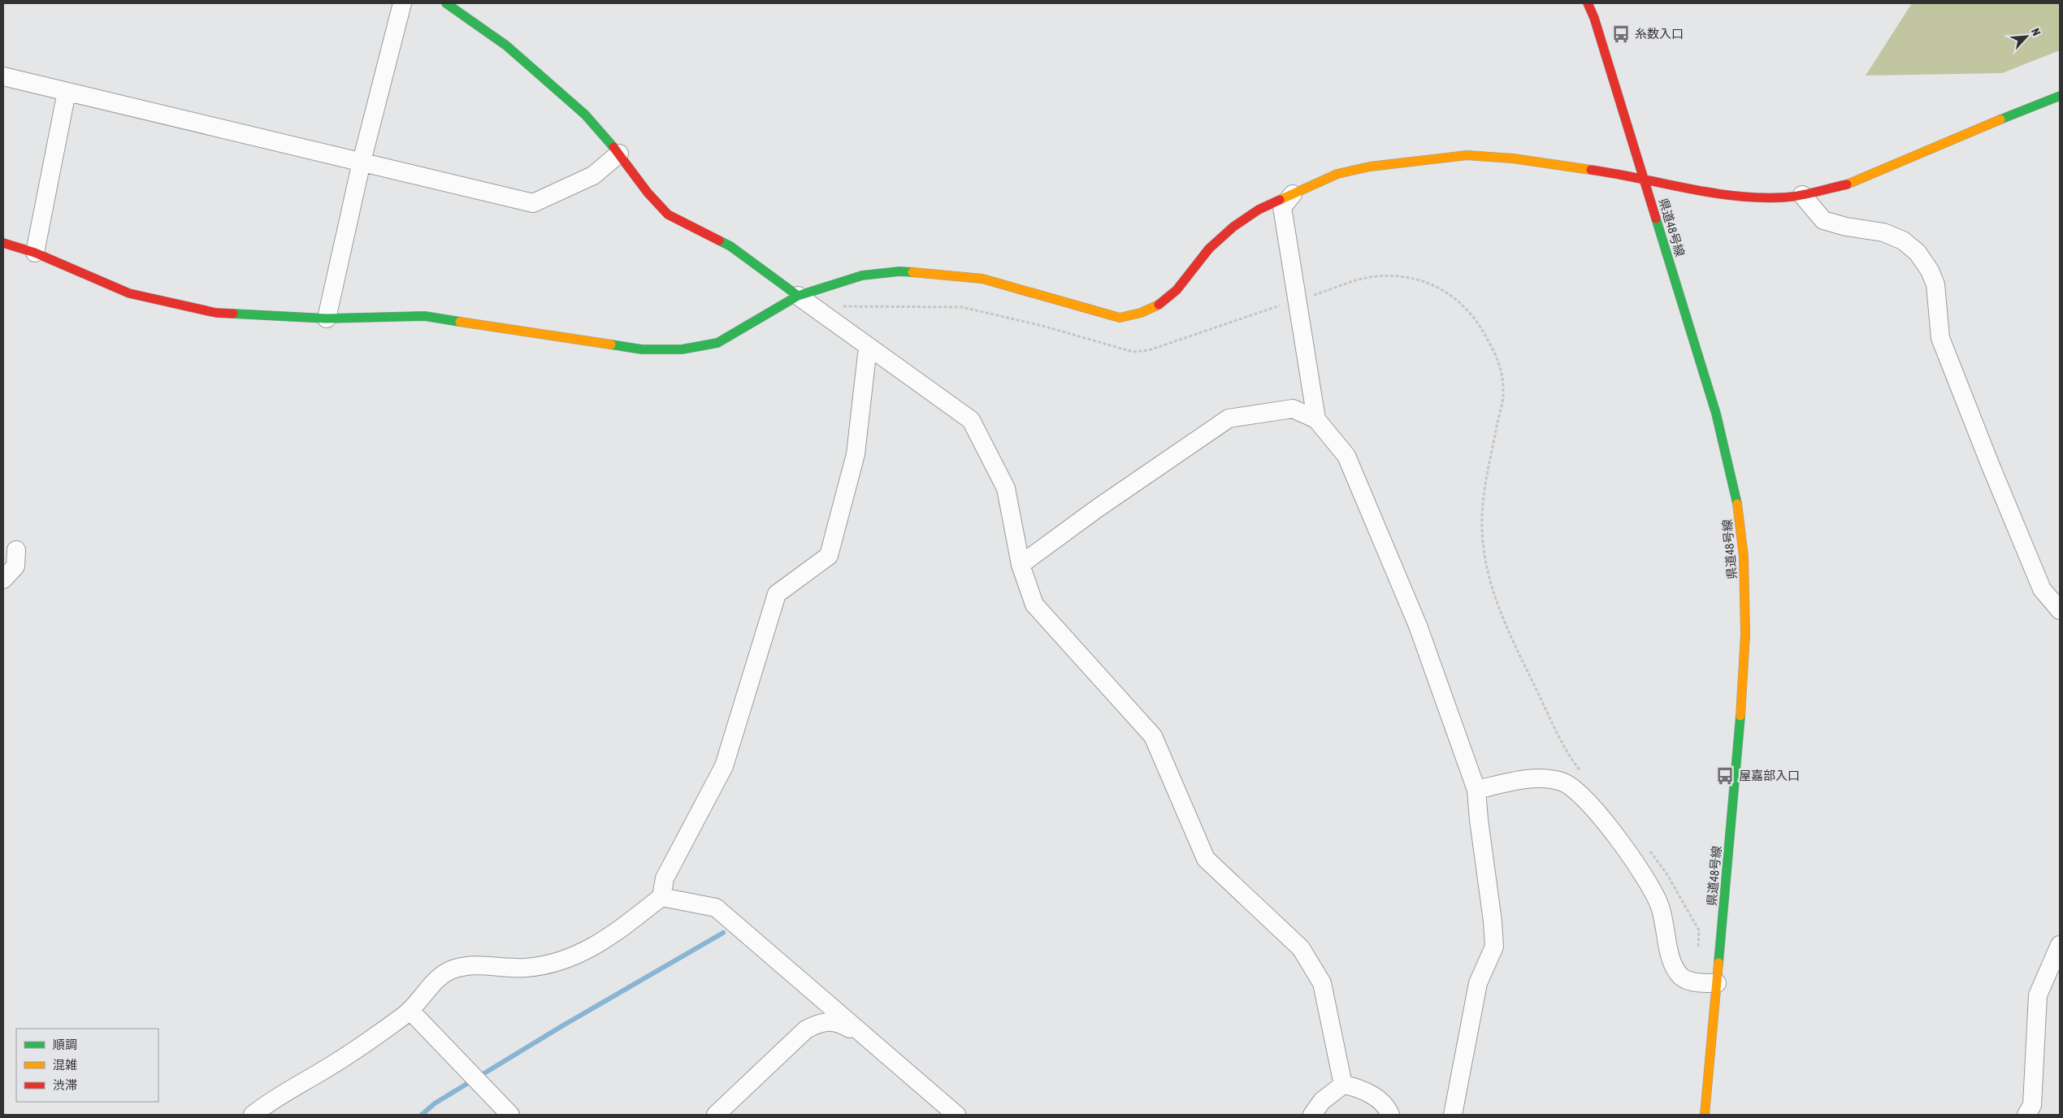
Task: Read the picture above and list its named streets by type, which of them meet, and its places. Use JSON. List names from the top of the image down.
{
  "streets": {
    "street": ["県道48号線"]
  },
  "places": {
    "bus stop": ["糸数入口", "屋嘉部入口"]
  },
  "legend": ["順調", "混雑", "渋滞"],
  "north": "top right"
}
